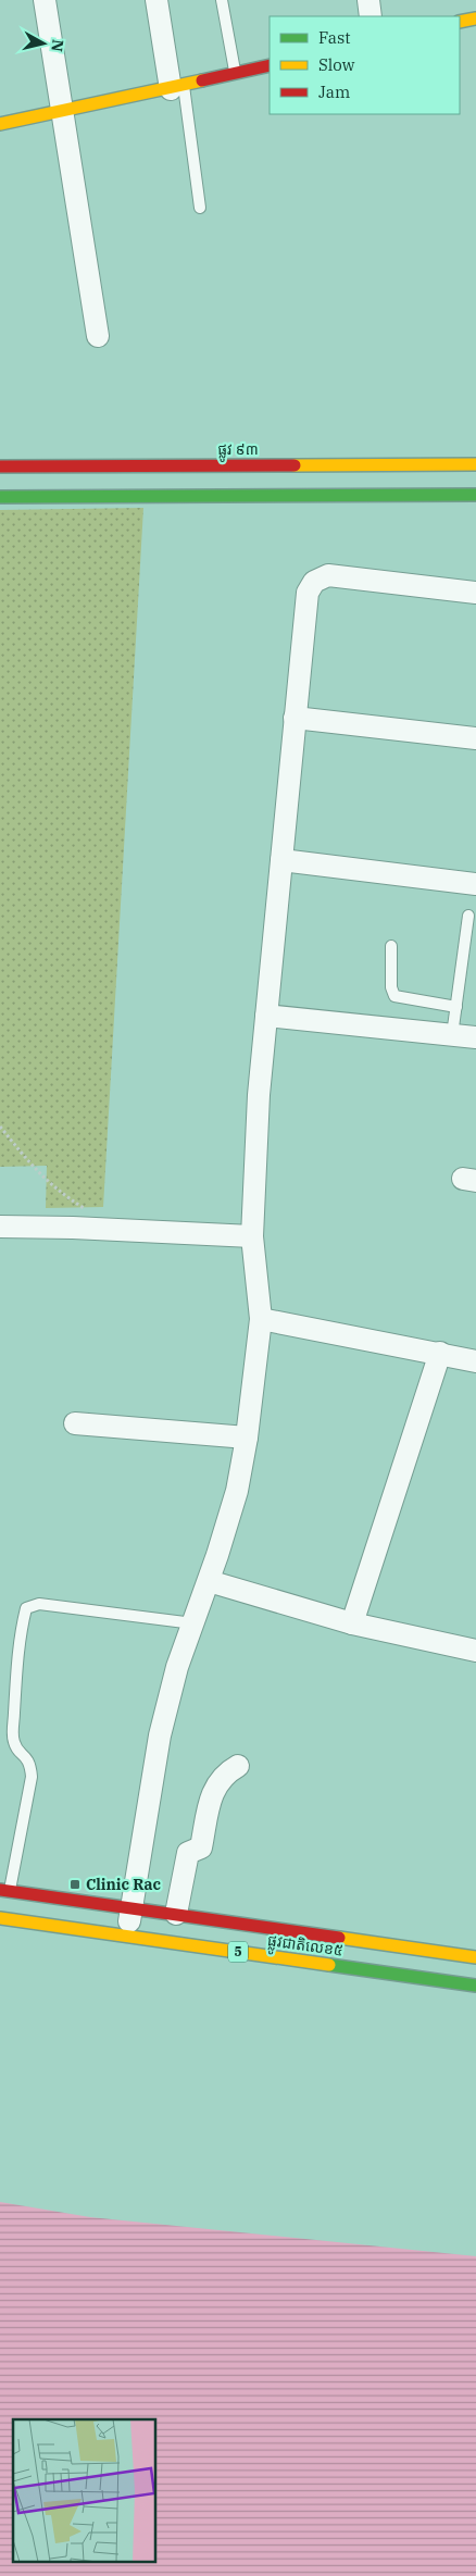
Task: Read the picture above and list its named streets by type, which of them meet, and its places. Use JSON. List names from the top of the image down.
{
  "streets": {
    "main road": ["ផ្លូវ ៩៣", "ផ្លូវជាតិលេខ៥", "5"]
  },
  "places": {
    "transit": ["Clinic Rac"]
  },
  "legend": ["Fast", "Slow", "Jam"],
  "north": "right"
}
